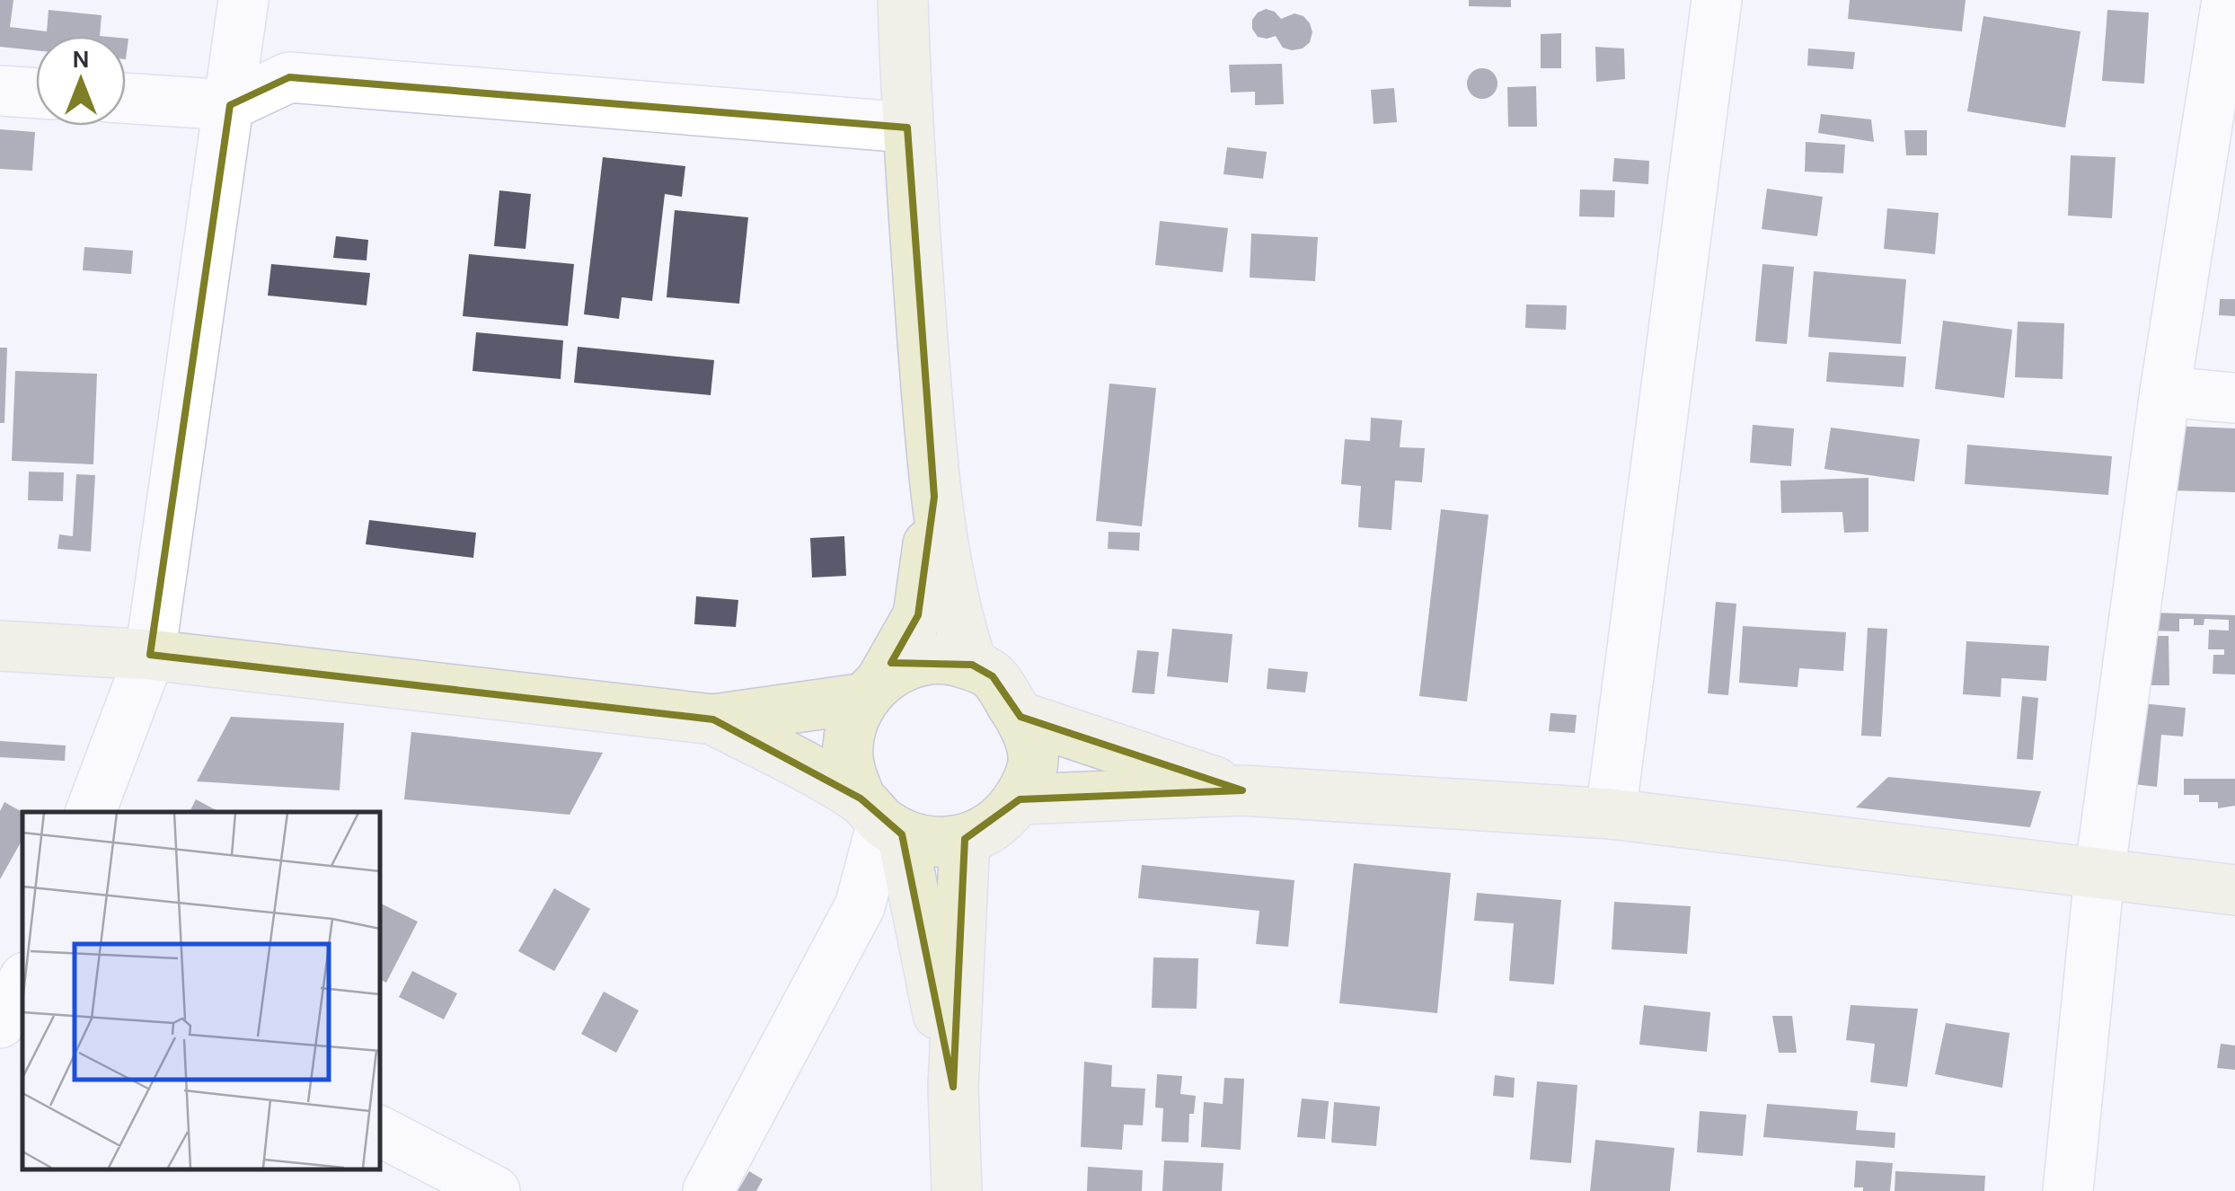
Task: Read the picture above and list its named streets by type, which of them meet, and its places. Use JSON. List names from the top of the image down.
{
  "north": "top"
}
